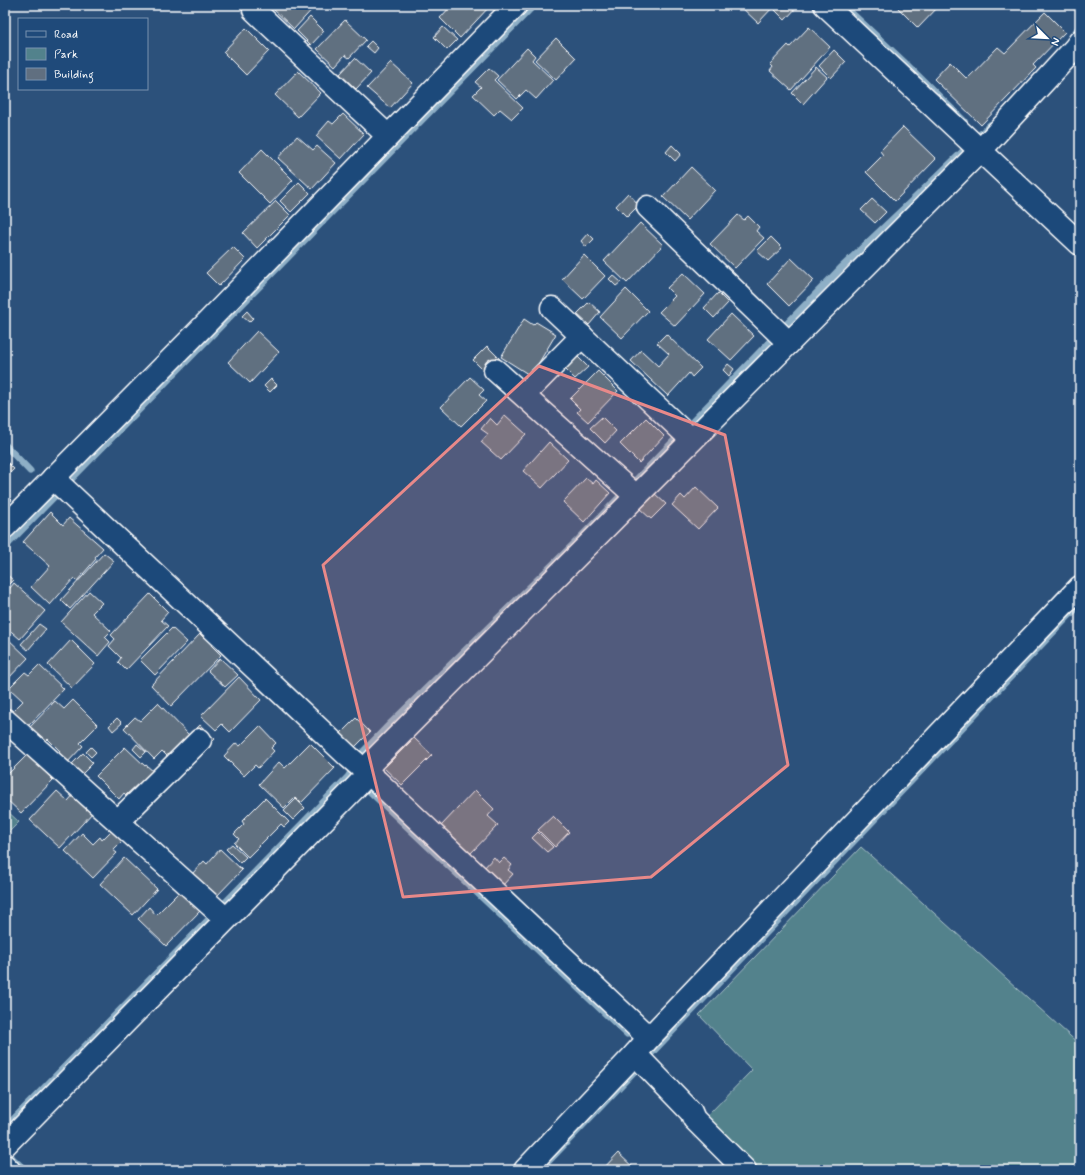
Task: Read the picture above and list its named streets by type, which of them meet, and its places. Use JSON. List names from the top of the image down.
{
  "legend": ["Road", "Park", "Building"],
  "north": "bottom right"
}
